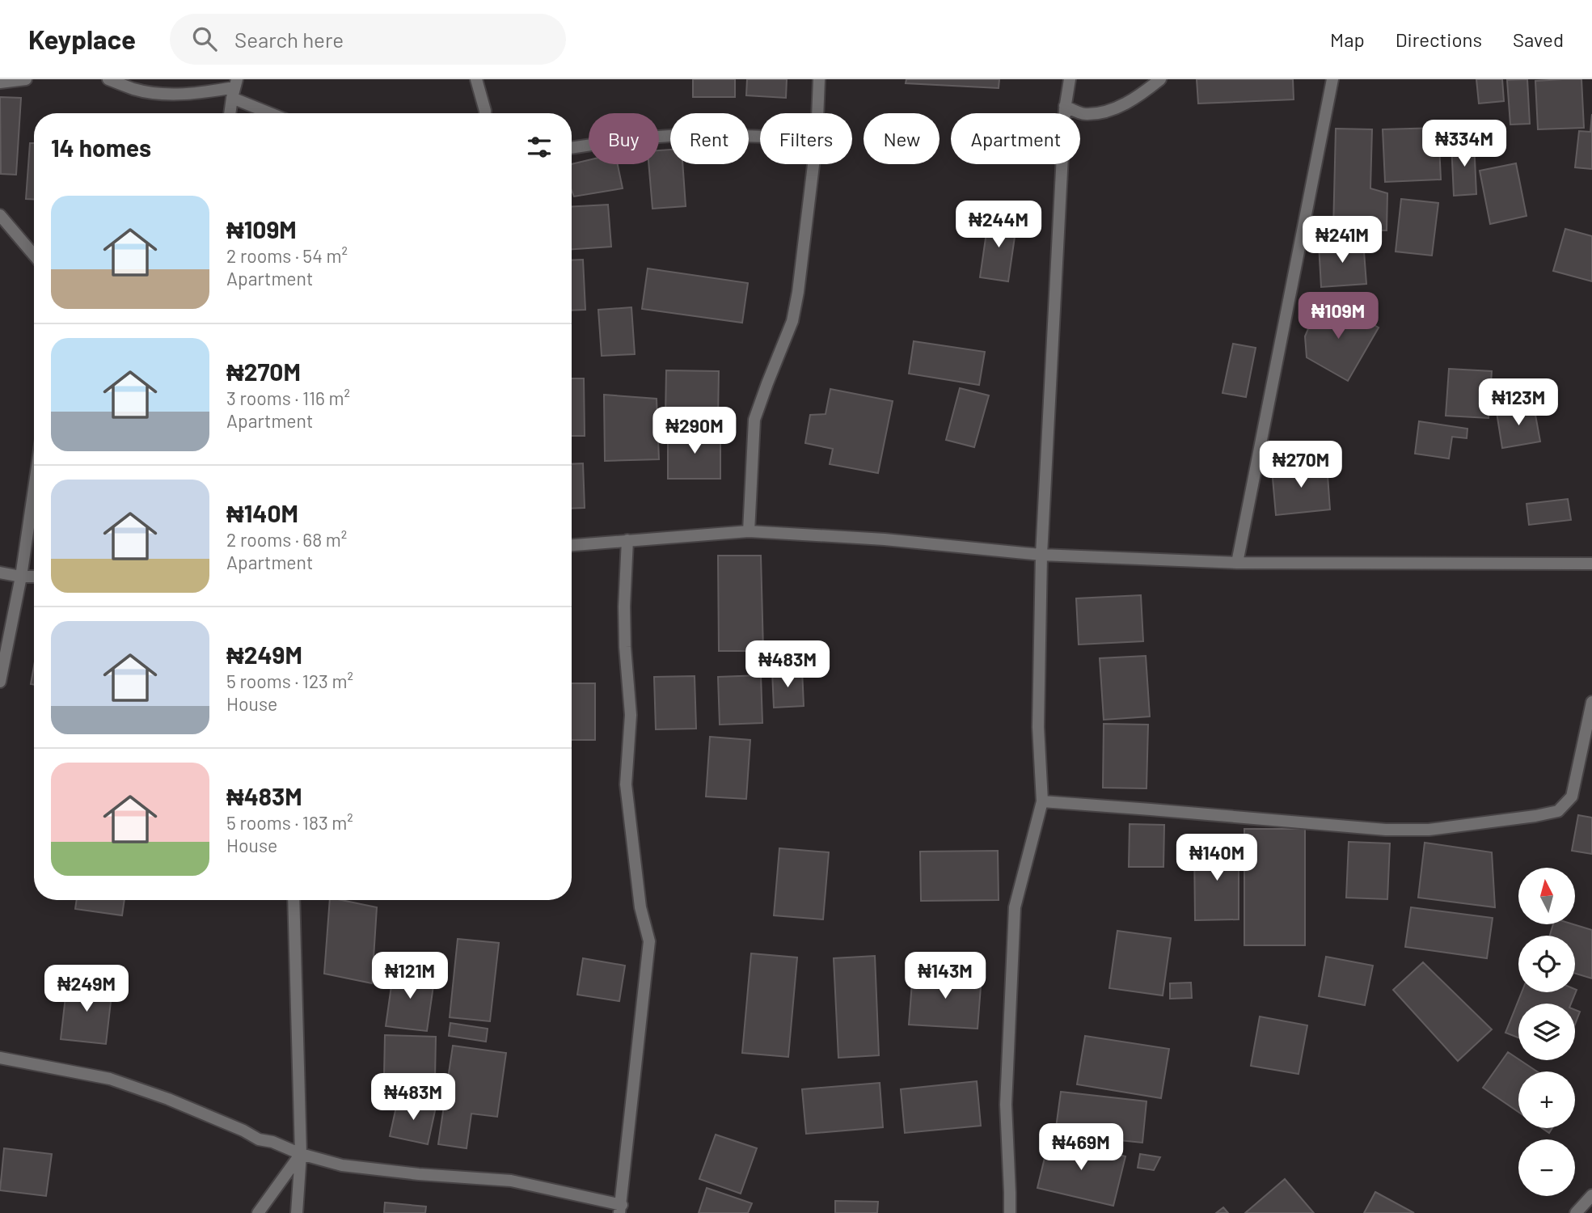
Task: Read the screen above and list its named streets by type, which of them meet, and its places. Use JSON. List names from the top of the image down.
{
  "north": "top",
  "page": {
    "header": "Keyplace",
    "search": "Search here",
    "nav": ["Map", "Directions", "Saved"],
    "chip": [
      "Buy",
      "Rent",
      "Filters",
      "New",
      "Apartment"
    ],
    "heading": "14 homes",
    "price": [
      "₦334M",
      "₦244M",
      "₦241M",
      "₦109M",
      "₦123M",
      "₦290M",
      "₦270M",
      "₦483M",
      "₦140M",
      "₦121M",
      "₦143M",
      "₦249M",
      "₦483M",
      "₦469M"
    ],
    "list": [
      {
        "name": "₦109M",
        "note": "2 rooms · 54 m² · Apartment"
      },
      {
        "name": "₦270M",
        "note": "3 rooms · 116 m² · Apartment"
      },
      {
        "name": "₦140M",
        "note": "2 rooms · 68 m² · Apartment"
      },
      {
        "name": "₦249M",
        "note": "5 rooms · 123 m² · House"
      },
      {
        "name": "₦483M",
        "note": "5 rooms · 183 m² · House"
      }
    ],
    "map_buttons": ["+", "−"]
  }
}
